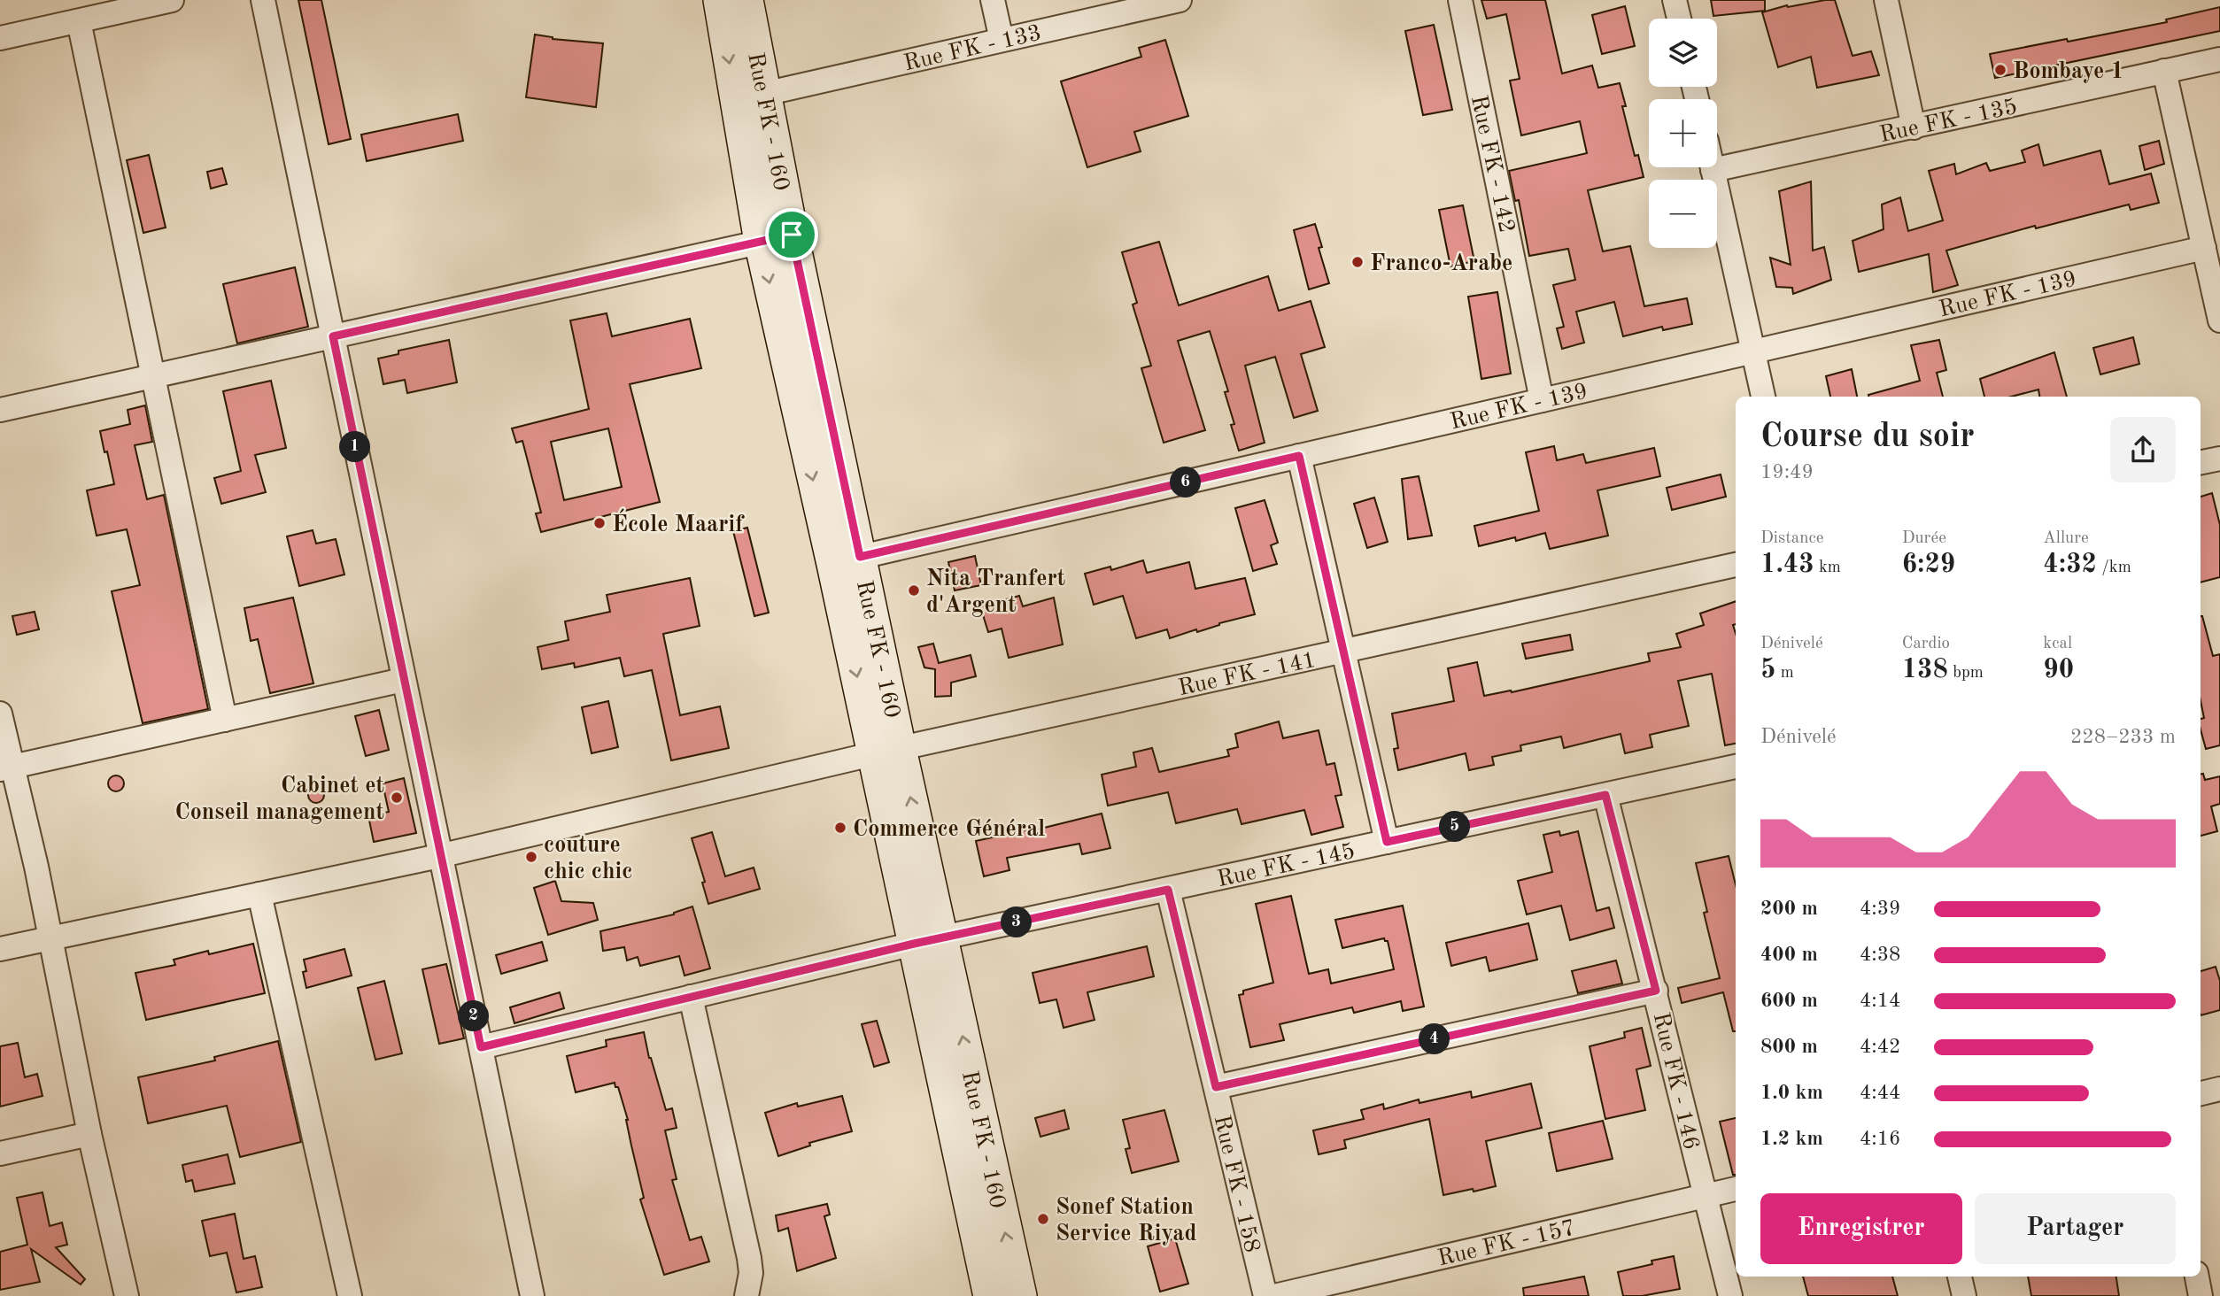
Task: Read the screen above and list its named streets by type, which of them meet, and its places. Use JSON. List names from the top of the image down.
{
  "streets": {
    "main road": ["Rue FK - 160"],
    "street": [
      "Rue FK - 133",
      "Rue FK - 135",
      "Rue FK - 142",
      "Rue FK - 139",
      "Rue FK - 141",
      "Rue FK - 145",
      "Rue FK - 146",
      "Rue FK - 158",
      "Rue FK - 157"
    ]
  },
  "crossings": [
    ["Rue FK - 133", "Rue FK - 160"],
    ["Rue FK - 160", "Rue FK - 139"],
    ["Rue FK - 160", "Rue FK - 141"],
    ["Rue FK - 160", "Rue FK - 145"],
    ["Rue FK - 142", "Rue FK - 139"],
    ["Rue FK - 145", "Rue FK - 146"],
    ["Rue FK - 145", "Rue FK - 158"],
    ["Rue FK - 146", "Rue FK - 157"]
  ],
  "places": [
    "Bombaye 1",
    "Franco-Arabe",
    "École Maarif",
    "Nita Tranfert d'Argent",
    "Cabinet et Conseil management",
    "Commerce Général",
    "couture chic chic",
    "Sonef Station Service Riyad"
  ],
  "page": {
    "map_buttons": ["+", "−"],
    "heading": ["Course du soir", "19:49"],
    "pins": [
      "1",
      "6",
      "5",
      "3",
      "2",
      "4"
    ],
    "stats": [
      ["Distance", "1.43 km"],
      ["Durée", "6:29"],
      ["Allure", "4:32 /km"],
      ["Dénivelé", "5 m"],
      ["Cardio", "138 bpm"],
      ["kcal", "90"]
    ],
    "chart": ["Dénivelé", "228–233 m"],
    "list": [
      {
        "name": "200 m",
        "note": "4:39"
      },
      {
        "name": "400 m",
        "note": "4:38"
      },
      {
        "name": "600 m",
        "note": "4:14"
      },
      {
        "name": "800 m",
        "note": "4:42"
      },
      {
        "name": "1.0 km",
        "note": "4:44"
      },
      {
        "name": "1.2 km",
        "note": "4:16"
      }
    ],
    "buttons": ["Enregistrer", "Partager"]
  }
}
